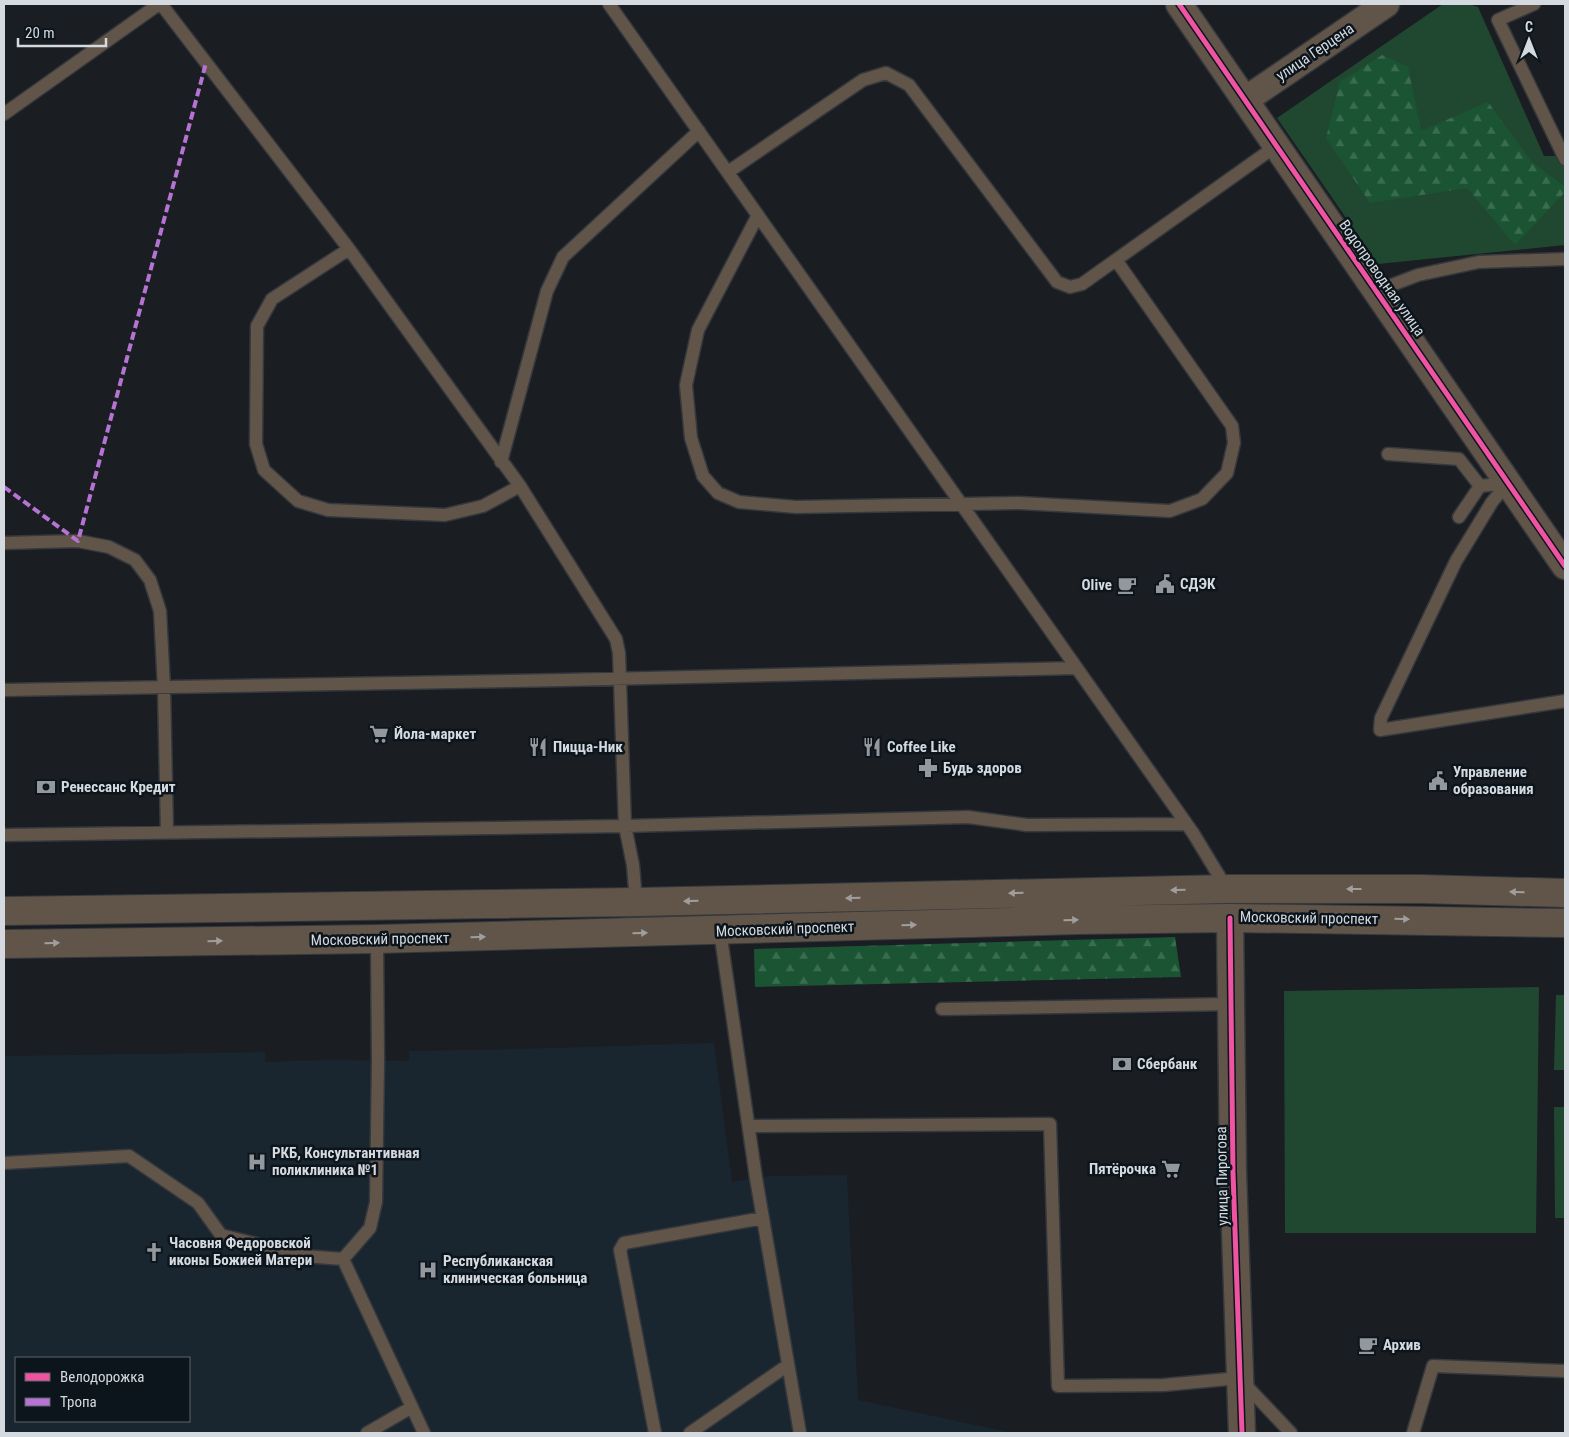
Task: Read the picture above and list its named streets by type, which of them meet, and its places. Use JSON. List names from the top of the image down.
{
  "streets": {
    "main road": ["Московский проспект", "улица Пирогова"],
    "street": ["улица Герцена", "Водопроводная улица"]
  },
  "crossings": [
    ["улица Герцена", "Водопроводная улица"],
    ["Московский проспект", "улица Пирогова"]
  ],
  "places": {
    "public building": ["СДЭК", "Управление образования"],
    "cafe": ["Olive", "Архив"],
    "supermarket": ["Йола-маркет", "Пятёрочка"],
    "restaurant": ["Пицца-Ник", "Coffee Like"],
    "pharmacy": ["Будь здоров"],
    "bank": ["Ренессанс Кредит", "Сбербанк"],
    "hospital": ["РКБ, Консультантивная поликлиника №1", "Республиканская клиническая больница"],
    "church": ["Часовня Федоровской иконы Божией Матери"]
  },
  "legend": ["Велодорожка", "Тропа"],
  "scale_bar": "20 m",
  "north": "top"
}
